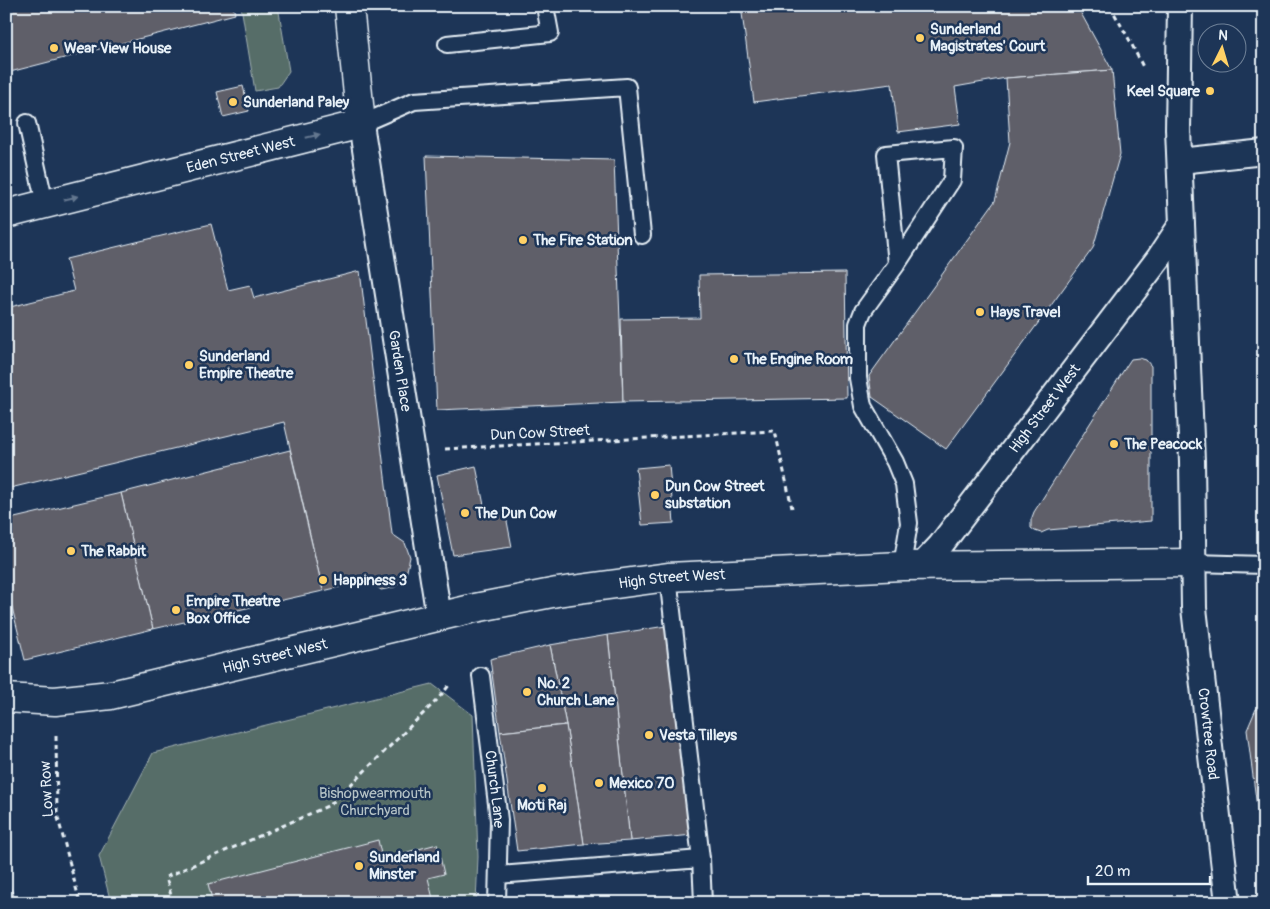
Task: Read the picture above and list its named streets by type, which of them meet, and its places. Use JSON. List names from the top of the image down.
{
  "streets": {
    "street": [
      "Eden Street West",
      "Garden Place",
      "High Street West",
      "Crowtree Road"
    ],
    "lane": ["Church Lane"],
    "path": ["Dun Cow Street", "Low Row"]
  },
  "crossings": [
    ["Eden Street West", "Garden Place"],
    ["Garden Place", "High Street West"],
    ["Garden Place", "Dun Cow Street"],
    ["High Street West", "Crowtree Road"],
    ["High Street West", "Low Row"]
  ],
  "one_way": ["Eden Street West"],
  "parks": ["Bishopwearmouth Churchyard"],
  "places": [
    "Sunderland Magistrates' Court",
    "Wear View House",
    "Keel Square",
    "Sunderland Paley",
    "The Fire Station",
    "Hays Travel",
    "The Engine Room",
    "Sunderland Empire Theatre",
    "The Peacock",
    "Dun Cow Street substation",
    "The Dun Cow",
    "The Rabbit",
    "Happiness 3",
    "Empire Theatre Box Office",
    "No. 2 Church Lane",
    "Vesta Tilleys",
    "Mexico 70",
    "Moti Raj",
    "Sunderland Minster"
  ],
  "scale_bar": "20 m",
  "north": "top"
}
